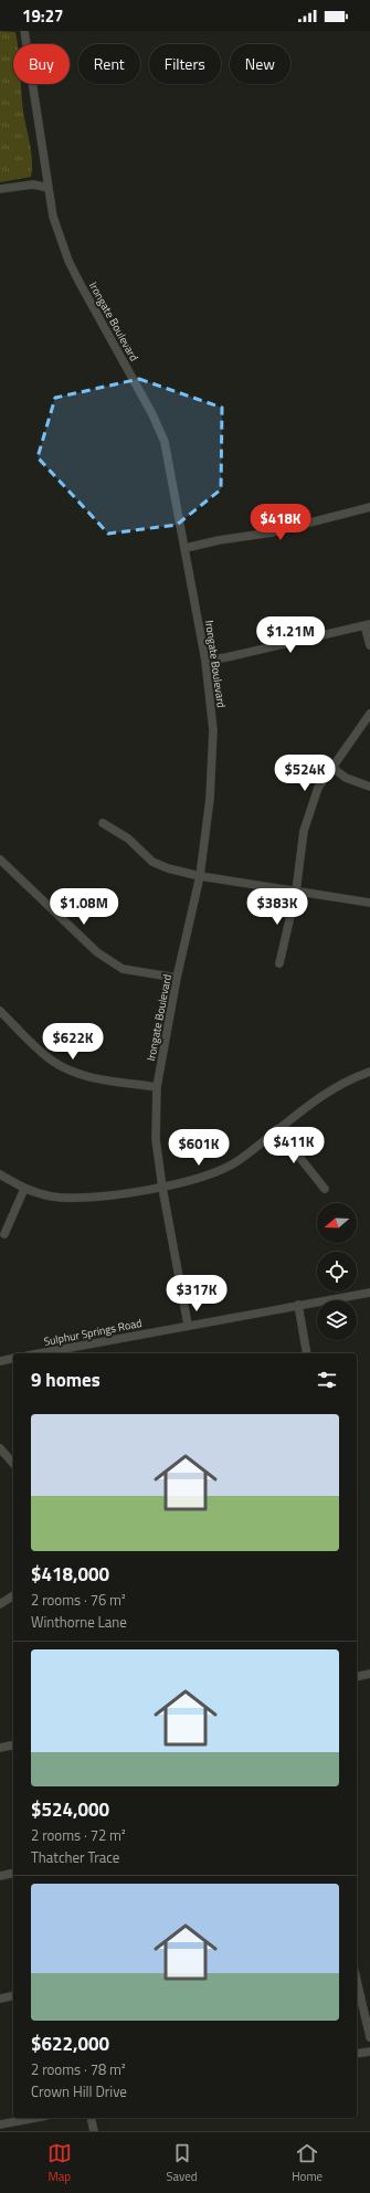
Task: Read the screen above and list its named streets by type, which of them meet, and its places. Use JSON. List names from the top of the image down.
{
  "streets": {
    "street": ["Irongate Boulevard", "Sulphur Springs Road"]
  },
  "crossings": [
    ["Irongate Boulevard", "Sulphur Springs Road"]
  ],
  "north": "left",
  "page": {
    "status": "19:27",
    "chip": [
      "Buy",
      "Rent",
      "Filters",
      "New"
    ],
    "price": [
      "$418K",
      "$1.21M",
      "$524K",
      "$1.08M",
      "$383K",
      "$622K",
      "$411K",
      "$601K",
      "$317K"
    ],
    "heading": "9 homes",
    "list": [
      {
        "name": "$418,000",
        "note": "2 rooms · 76 m² · Winthorne Lane"
      },
      {
        "name": "$524,000",
        "note": "2 rooms · 72 m² · Thatcher Trace"
      },
      {
        "name": "$622,000",
        "note": "2 rooms · 78 m² · Crown Hill Drive"
      }
    ],
    "tabs": ["Map", "Saved", "Home"]
  }
}
